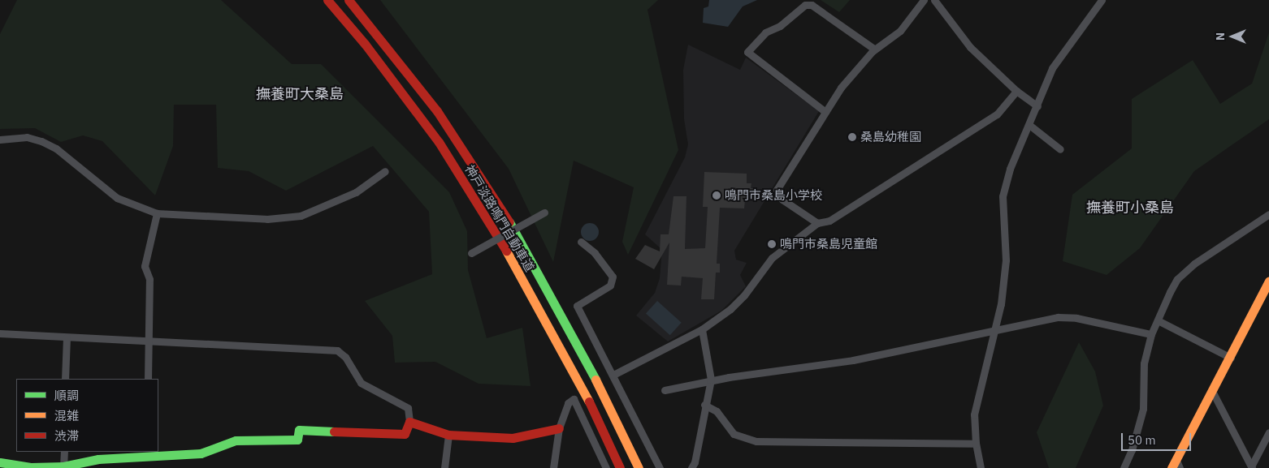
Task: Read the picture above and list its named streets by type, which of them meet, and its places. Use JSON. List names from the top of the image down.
{
  "streets": {
    "main road": ["神戸淡路鳴門自動車道"]
  },
  "districts": ["撫養町大桑島", "撫養町小桑島"],
  "places": ["桑島幼稚園", "鳴門市桑島小学校", "鳴門市桑島児童館"],
  "legend": ["順調", "混雑", "渋滞"],
  "scale_bar": "50 m",
  "north": "left"
}
